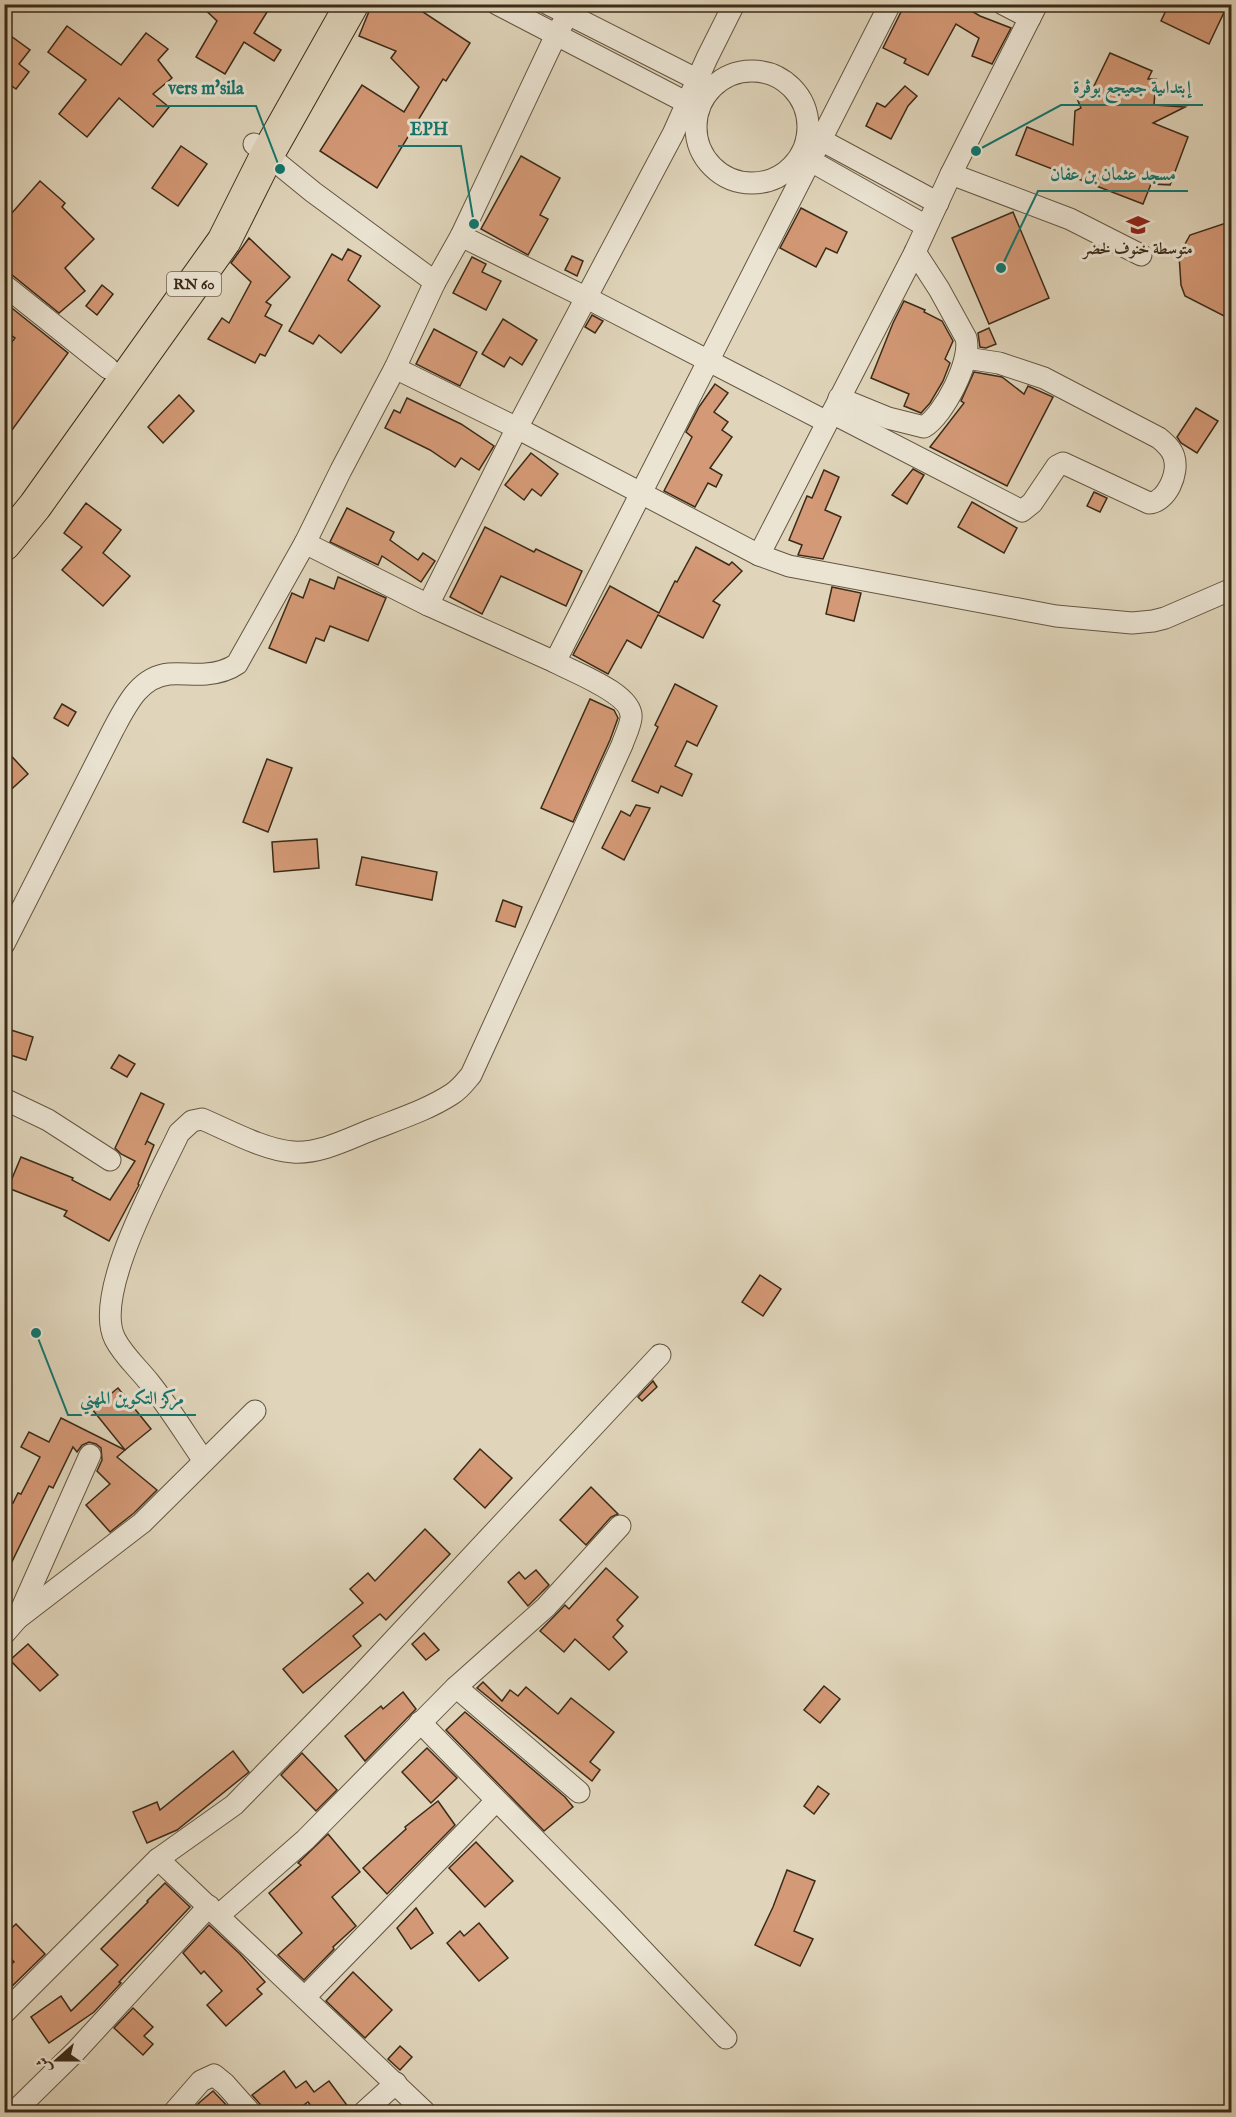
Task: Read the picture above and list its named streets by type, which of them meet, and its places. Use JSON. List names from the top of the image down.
{
  "streets": {
    "main road": ["RN 60"]
  },
  "places": {
    "other": [
      "إبتداىية جعيجع بوڨرة",
      "vers m'sila",
      "EPH",
      "مسجد عثمان بن عفان",
      "مركز التكوين المهني"
    ],
    "school or university": ["متوسطة خنوف لخضر"]
  },
  "north": "left"
}
